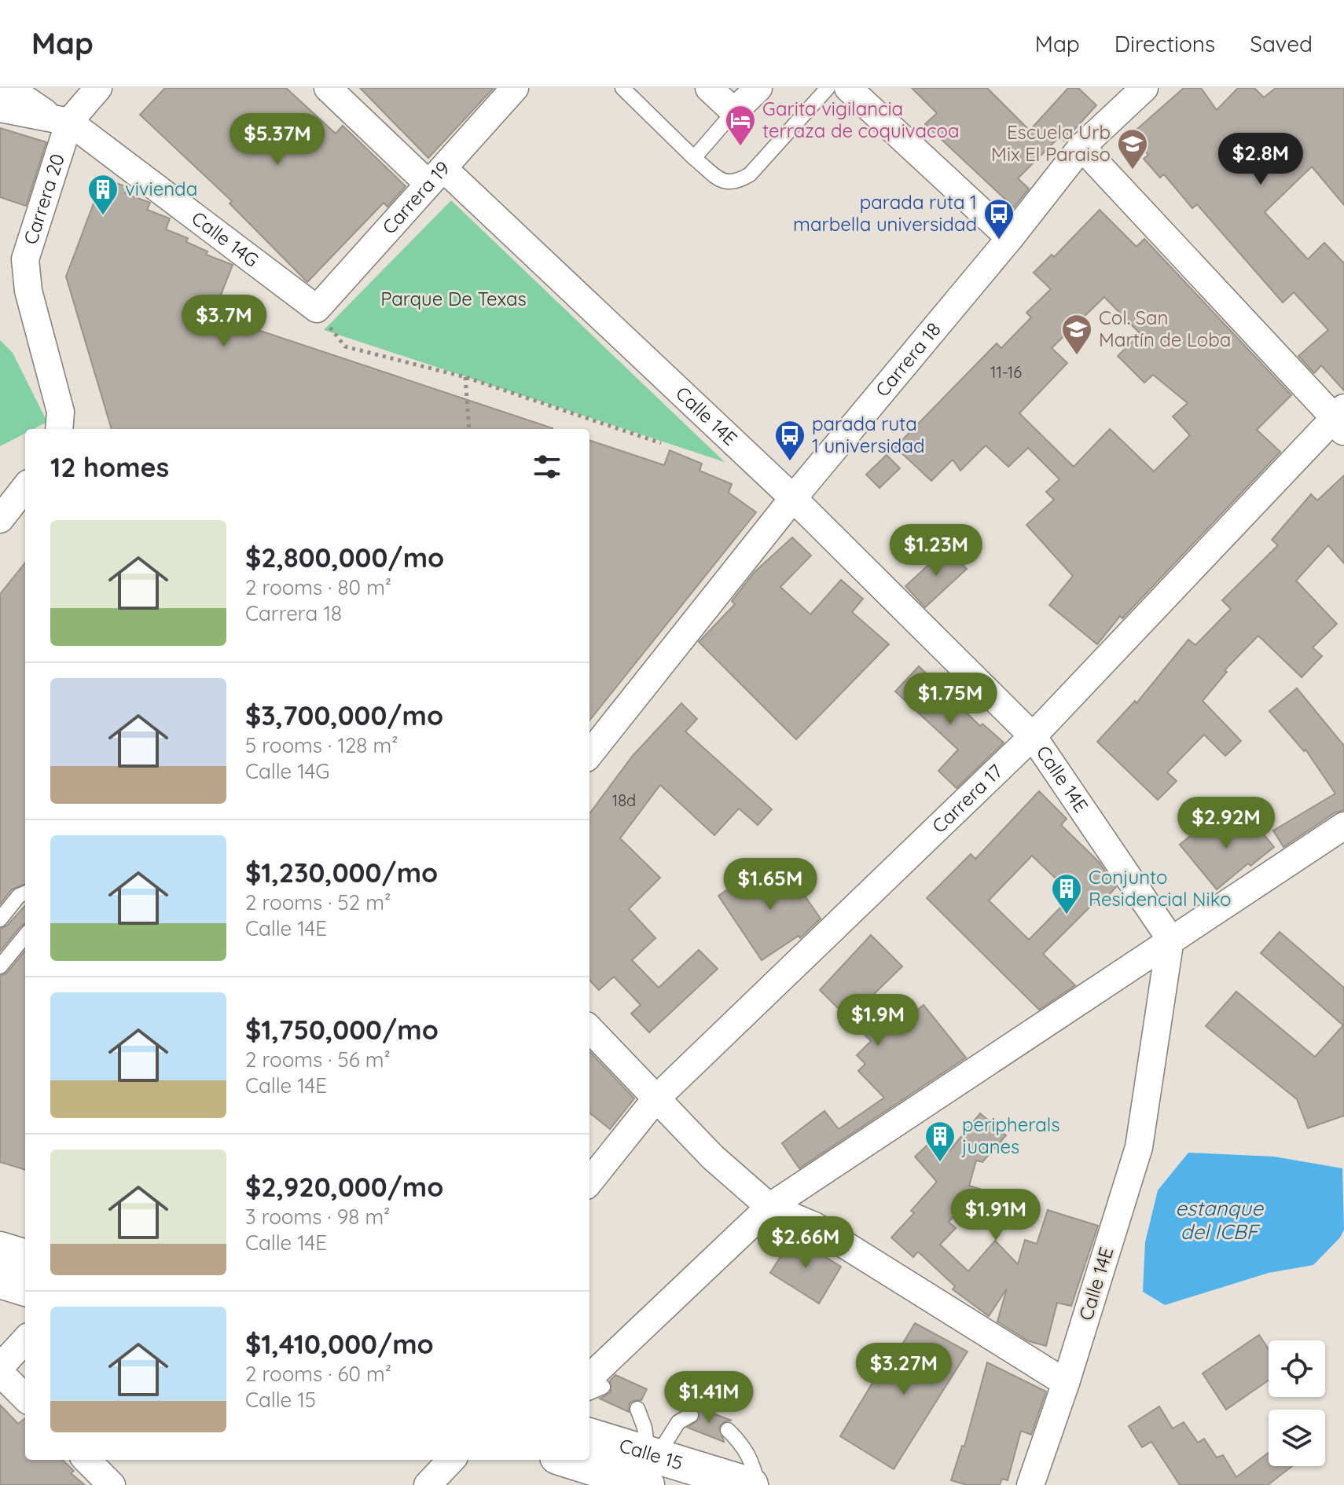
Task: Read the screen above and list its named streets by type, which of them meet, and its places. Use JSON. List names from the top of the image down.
{
  "streets": {
    "highway": ["Calle 15"],
    "street": [
      "Carrera 19",
      "Carrera 20",
      "Calle 14G",
      "Carrera 18",
      "Calle 14E",
      "Carrera 17"
    ]
  },
  "crossings": [
    ["Carrera 19", "Calle 14G"],
    ["Carrera 19", "Calle 14E"],
    ["Carrera 20", "Calle 14G"],
    ["Carrera 18", "Calle 14E"],
    ["Calle 14E", "Carrera 17"]
  ],
  "water": ["estanque del ICBF"],
  "parks": ["Parque De Texas"],
  "places": {
    "hotel": ["Garita vigilancia terraza de coquivacoa"],
    "school or university": ["Escuela Urb Mix El Paraiso", "Col. San Martín de Loba"],
    "building": ["vivienda", "Conjunto Residencial Niko", "peripherals juanes"],
    "bus stop": ["parada ruta 1 marbella universidad", "parada ruta 1 universidad"]
  },
  "house_numbers": ["11-16", "18d"],
  "page": {
    "header": "Map",
    "nav": ["Map", "Directions", "Saved"],
    "price": [
      "$5.37M",
      "$2.8M",
      "$3.7M",
      "$1.23M",
      "$1.75M",
      "$2.92M",
      "$1.65M",
      "$1.9M",
      "$1.91M",
      "$2.66M",
      "$3.27M",
      "$1.41M"
    ],
    "heading": "12 homes",
    "list": [
      {
        "name": "$2,800,000/mo",
        "note": "2 rooms · 80 m² · Carrera 18"
      },
      {
        "name": "$3,700,000/mo",
        "note": "5 rooms · 128 m² · Calle 14G"
      },
      {
        "name": "$1,230,000/mo",
        "note": "2 rooms · 52 m² · Calle 14E"
      },
      {
        "name": "$1,750,000/mo",
        "note": "2 rooms · 56 m² · Calle 14E"
      },
      {
        "name": "$2,920,000/mo",
        "note": "3 rooms · 98 m² · Calle 14E"
      },
      {
        "name": "$1,410,000/mo",
        "note": "2 rooms · 60 m² · Calle 15"
      }
    ]
  }
}
